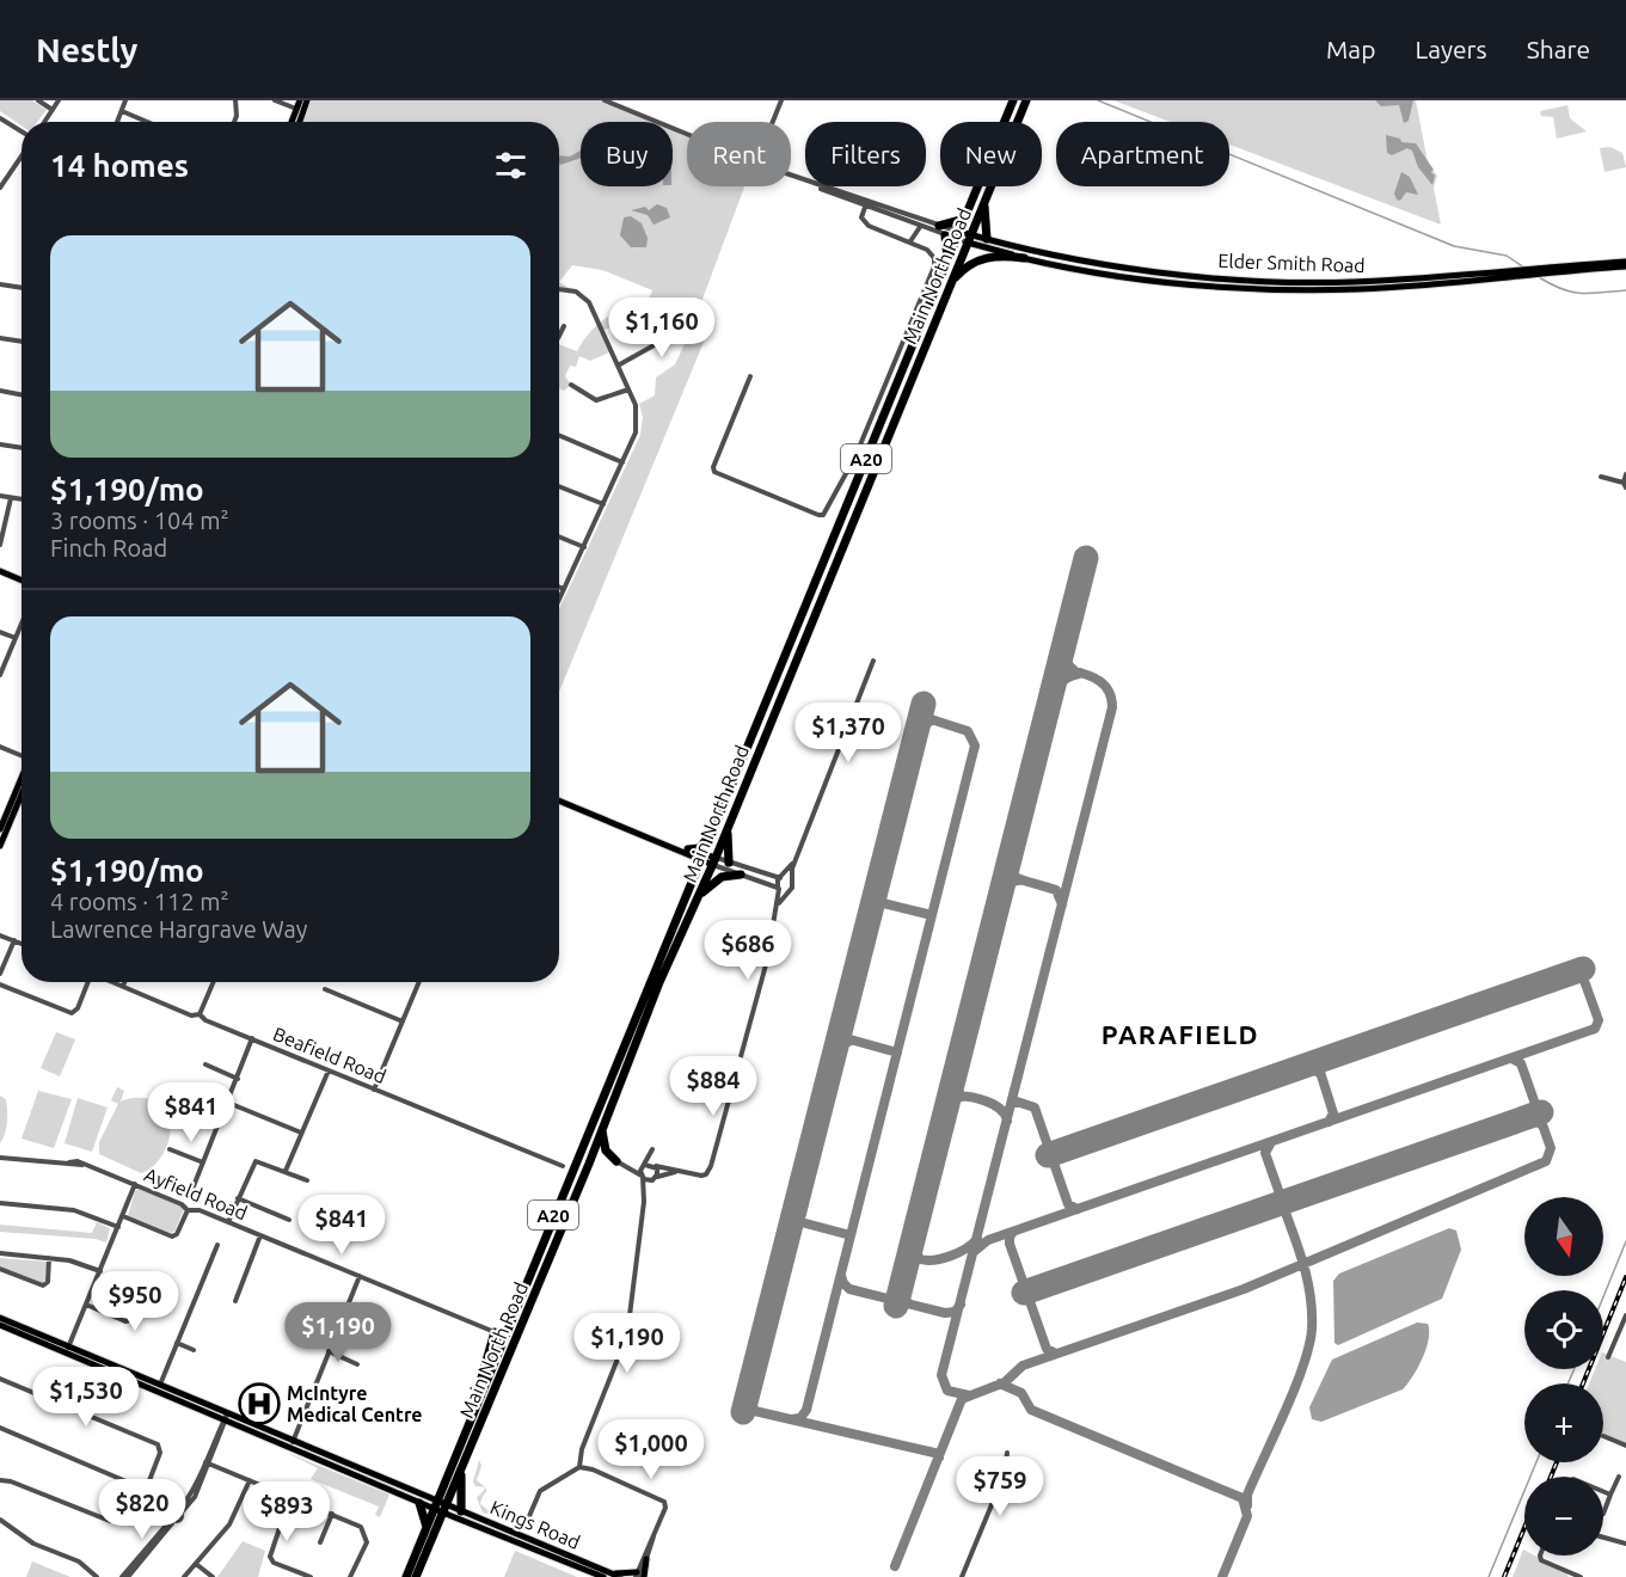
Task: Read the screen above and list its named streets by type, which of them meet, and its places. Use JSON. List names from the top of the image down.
{
  "streets": {
    "highway": ["Main North Road", "A20"],
    "main road": ["Elder Smith Road", "Kings Road"],
    "street": ["Beafield Road", "Ayfield Road"]
  },
  "crossings": [
    ["Elder Smith Road", "Main North Road"],
    ["Main North Road", "Kings Road"]
  ],
  "districts": ["PARAFIELD"],
  "places": {
    "hospital": ["McIntyre Medical Centre"]
  },
  "north": "bottom",
  "page": {
    "header": "Nestly",
    "nav": ["Map", "Layers", "Share"],
    "chip": [
      "Buy",
      "Rent",
      "Filters",
      "New",
      "Apartment"
    ],
    "heading": "14 homes",
    "list": [
      {
        "name": "$1,190/mo",
        "note": "3 rooms · 104 m² · Finch Road"
      },
      {
        "name": "$1,190/mo",
        "note": "4 rooms · 112 m² · Lawrence Hargrave Way"
      }
    ],
    "price": [
      "$1,160",
      "$1,370",
      "$686",
      "$884",
      "$841",
      "$841",
      "$950",
      "$1,190",
      "$1,190",
      "$1,530",
      "$1,000",
      "$759",
      "$820",
      "$893"
    ],
    "map_buttons": ["+", "−"]
  }
}
